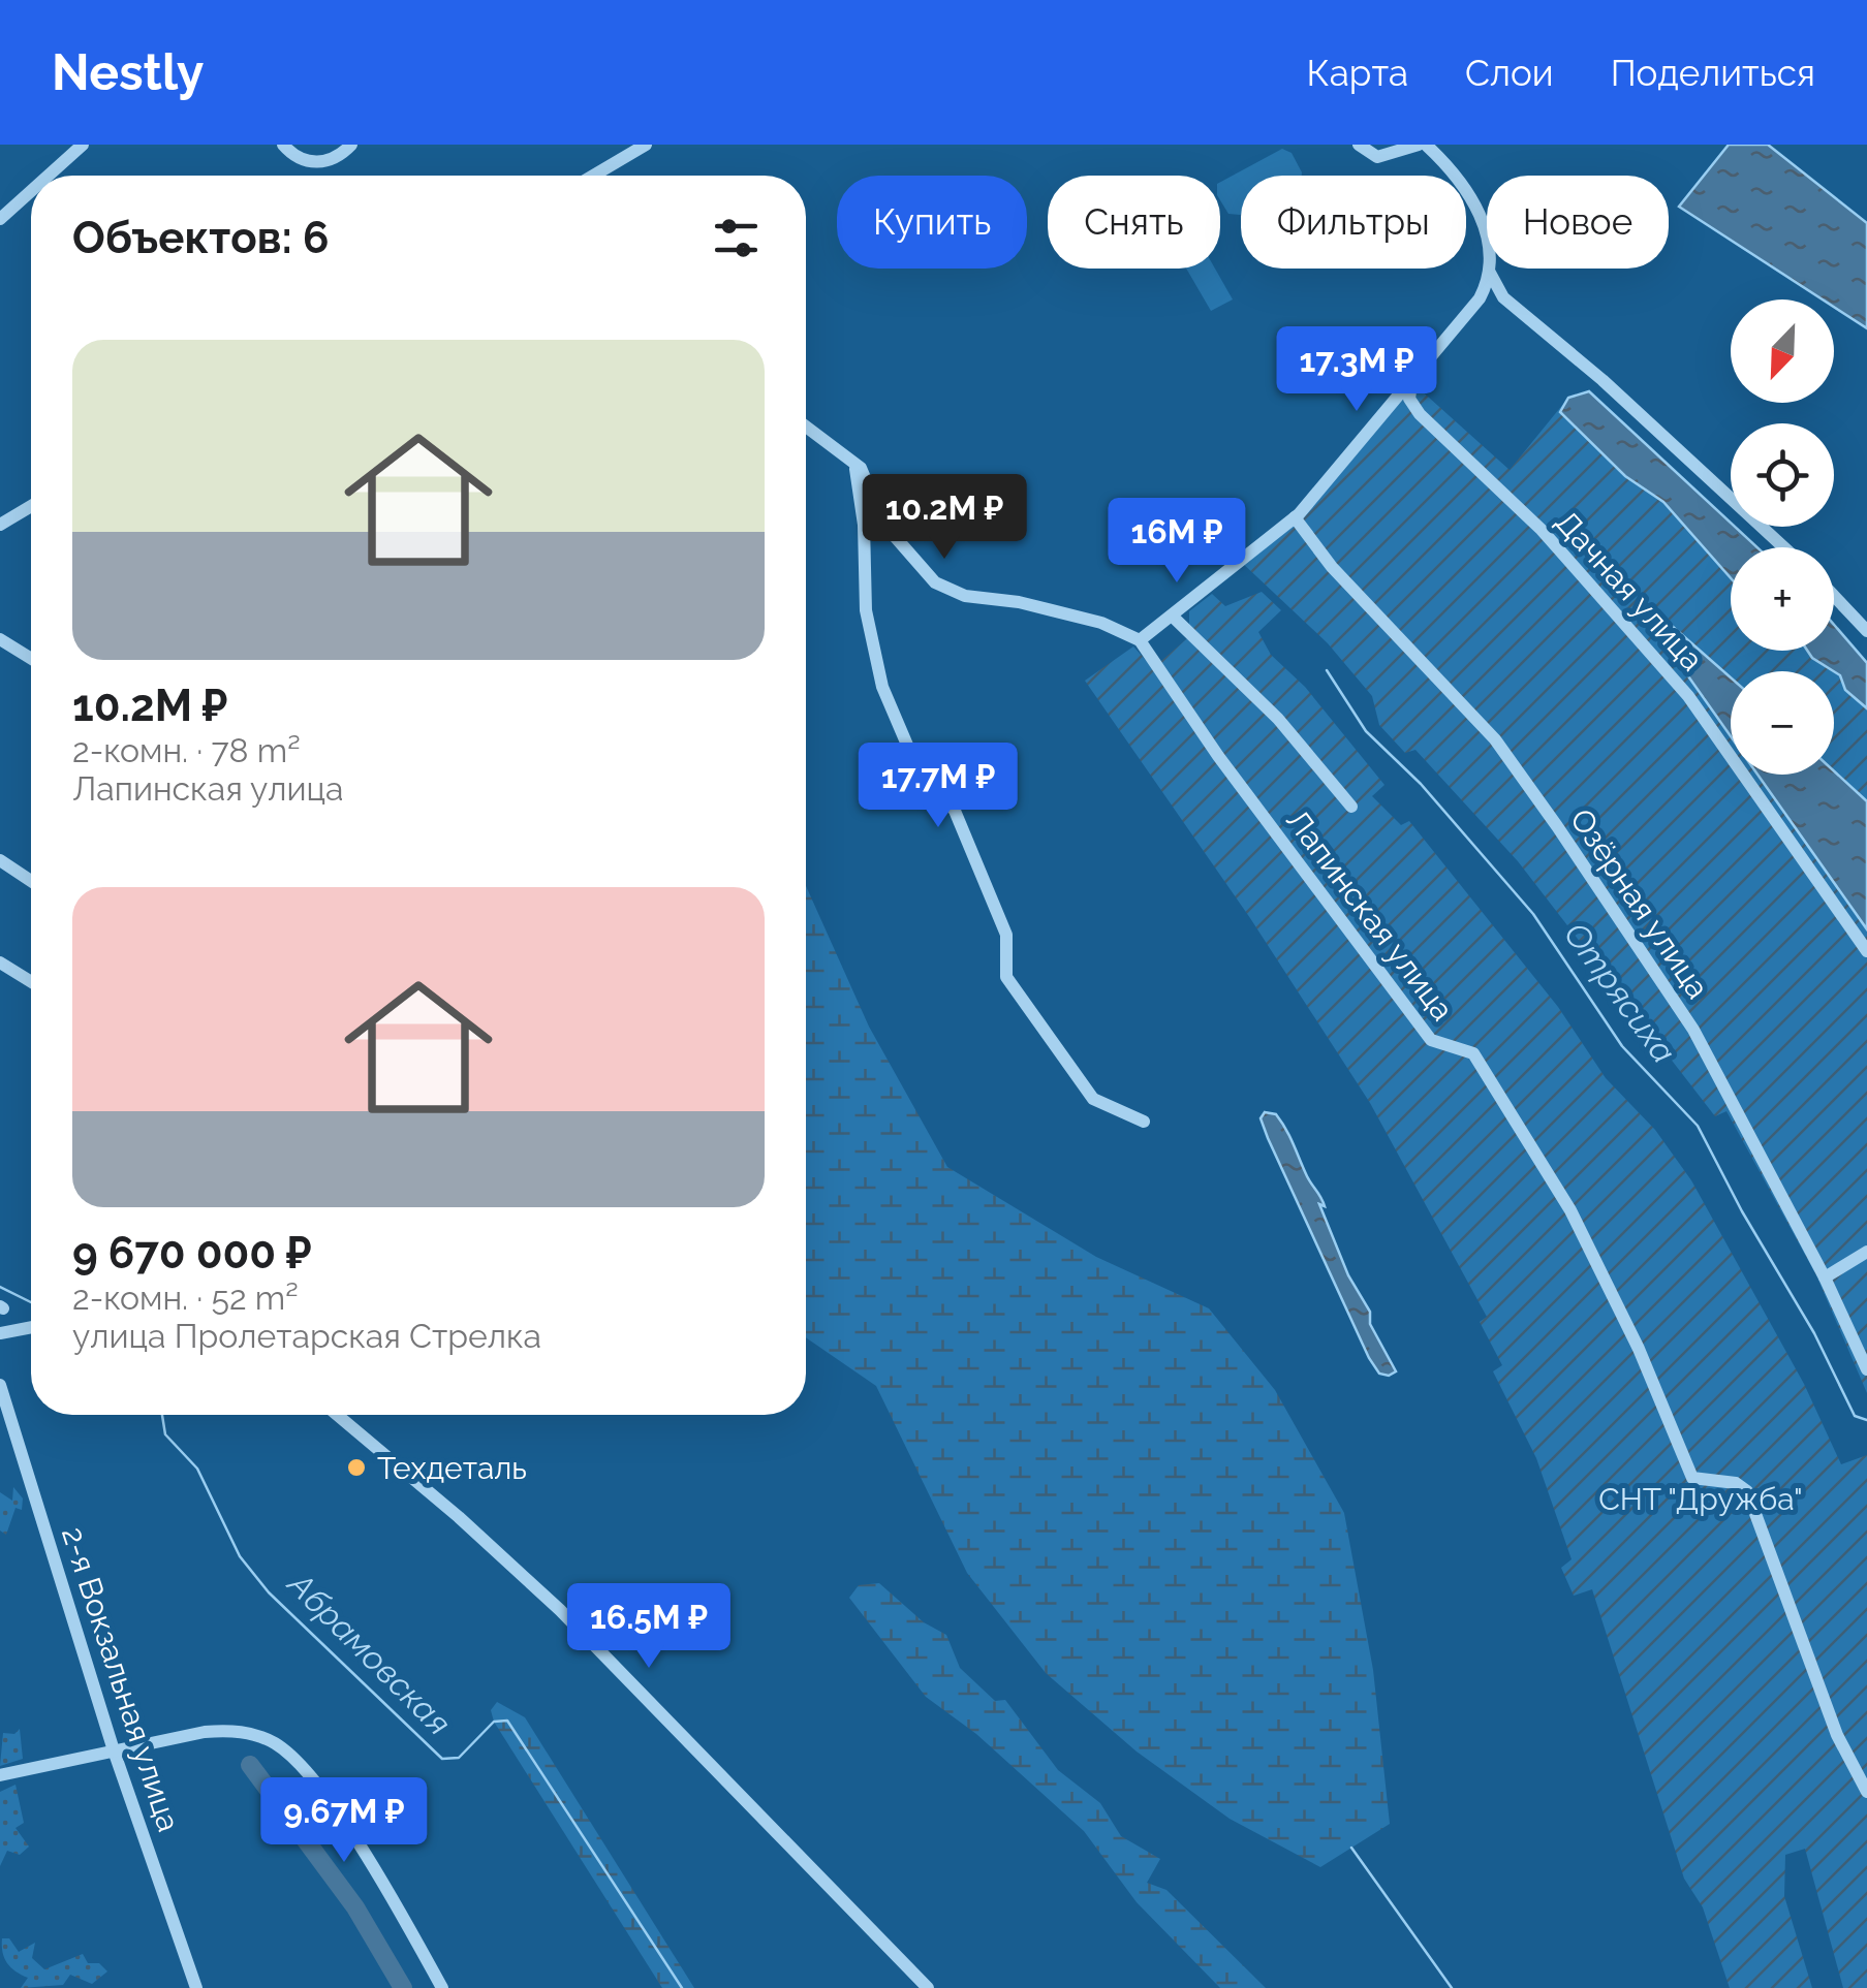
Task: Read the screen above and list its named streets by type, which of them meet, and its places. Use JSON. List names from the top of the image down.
{
  "streets": {
    "street": [
      "Дачная улица",
      "Озёрная улица",
      "Лапинская улица",
      "2-я Вокзальная улица"
    ]
  },
  "water": ["Отрясиха", "Абрамовская"],
  "parks": ["СНТ \"Дружба\""],
  "places": ["Техдеталь"],
  "north": "bottom left",
  "page": {
    "header": "Nestly",
    "nav": ["Карта", "Слои", "Поделиться"],
    "chip": [
      "Купить",
      "Снять",
      "Фильтры",
      "Новое"
    ],
    "heading": "Объектов: 6",
    "map_buttons": ["+", "−"],
    "list": [
      {
        "name": "10.2M ₽",
        "note": "2-комн. · 78 m² · Лапинская улица"
      },
      {
        "name": "9 670 000 ₽",
        "note": "2-комн. · 52 m² · улица Пролетарская Стрелка"
      }
    ],
    "price": [
      "17.3M ₽",
      "10.2M ₽",
      "16M ₽",
      "17.7M ₽",
      "16.5M ₽",
      "9.67M ₽"
    ]
  }
}
